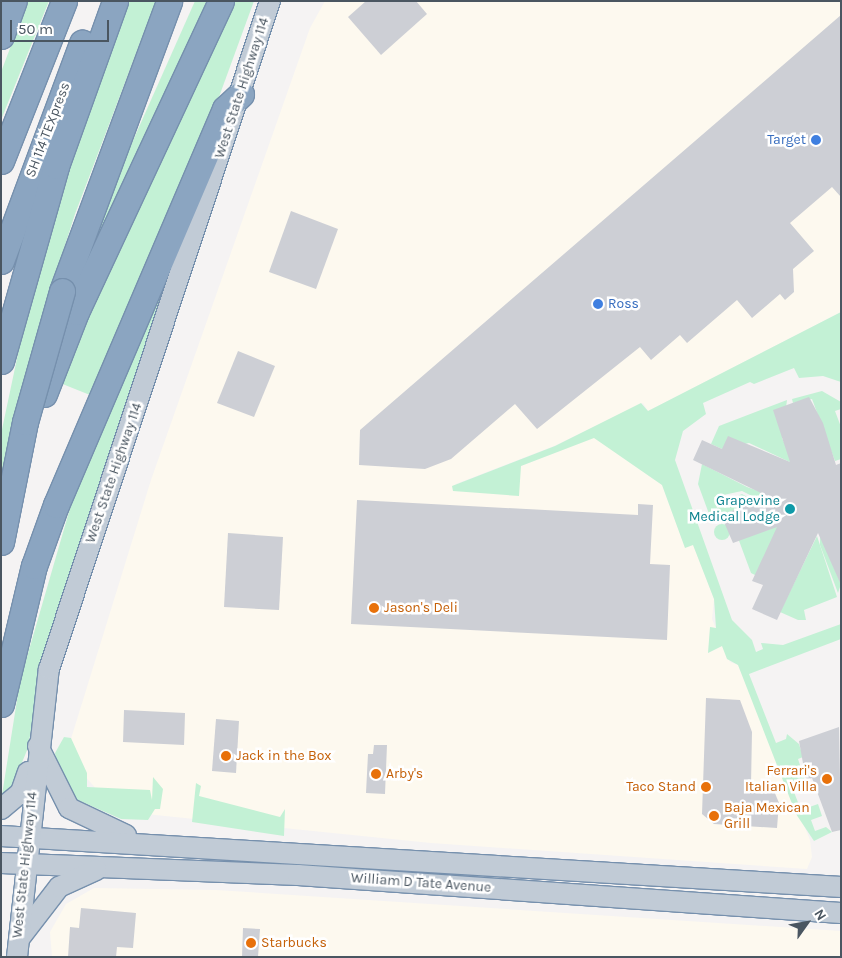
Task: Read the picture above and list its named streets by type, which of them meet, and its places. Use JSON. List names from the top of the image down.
{
  "streets": {
    "highway": ["SH 114 TEXpress"],
    "main road": ["West State Highway 114", "William D Tate Avenue"]
  },
  "crossings": [
    ["West State Highway 114", "William D Tate Avenue"]
  ],
  "places": [
    "Target",
    "Ross",
    "Grapevine Medical Lodge",
    "Jason's Deli",
    "Jack in the Box",
    "Arby's",
    "Ferrari's Italian Villa",
    "Taco Stand",
    "Baja Mexican Grill",
    "Starbucks"
  ],
  "scale_bar": "50 m",
  "north": "top right"
}
